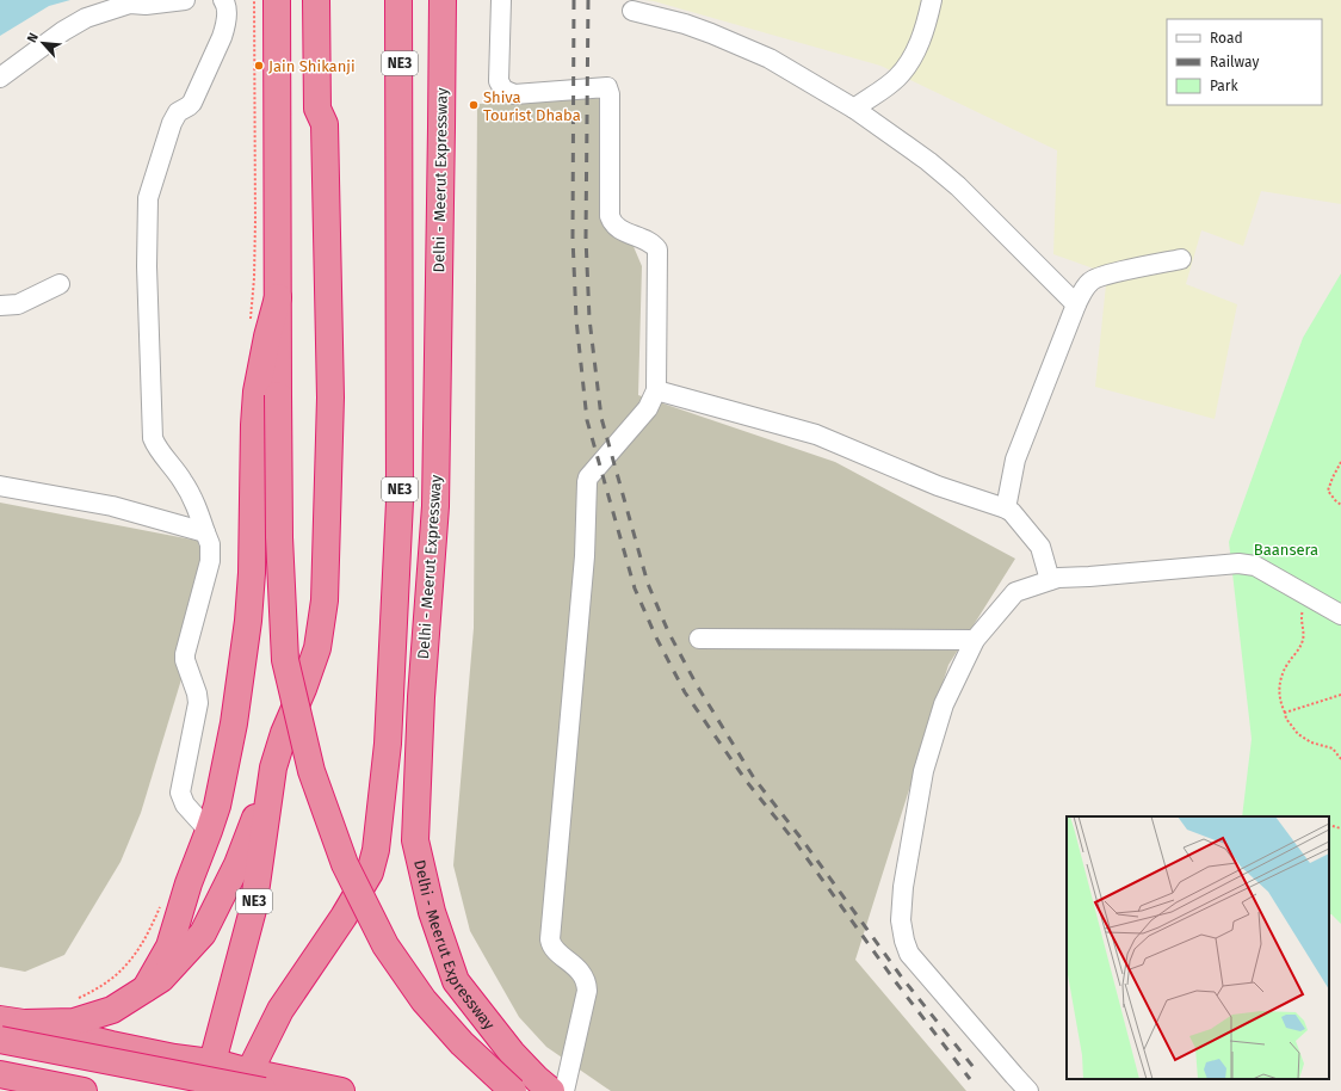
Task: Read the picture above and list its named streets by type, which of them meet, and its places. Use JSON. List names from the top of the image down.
{
  "streets": {
    "highway": ["NE3", "Delhi - Meerut Expressway"]
  },
  "parks": ["Baansera"],
  "places": ["Jain Shikanji", "Shiva Tourist Dhaba"],
  "legend": ["Road", "Railway", "Park"],
  "north": "top left"
}
